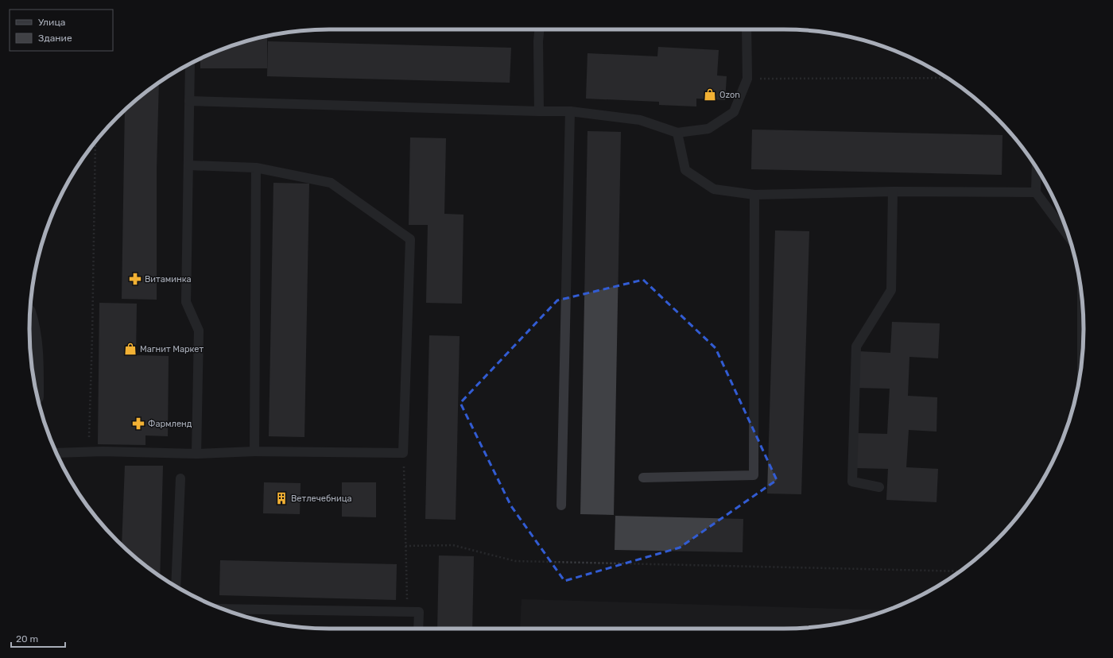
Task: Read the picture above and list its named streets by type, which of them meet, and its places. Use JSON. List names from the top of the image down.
{
  "places": {
    "shop": ["Ozon", "Магнит Маркет"],
    "pharmacy": ["Витаминка", "Фармленд"],
    "building": ["Ветлечебница"]
  },
  "legend": ["Улица", "Здание"],
  "scale_bar": "20 m"
}
